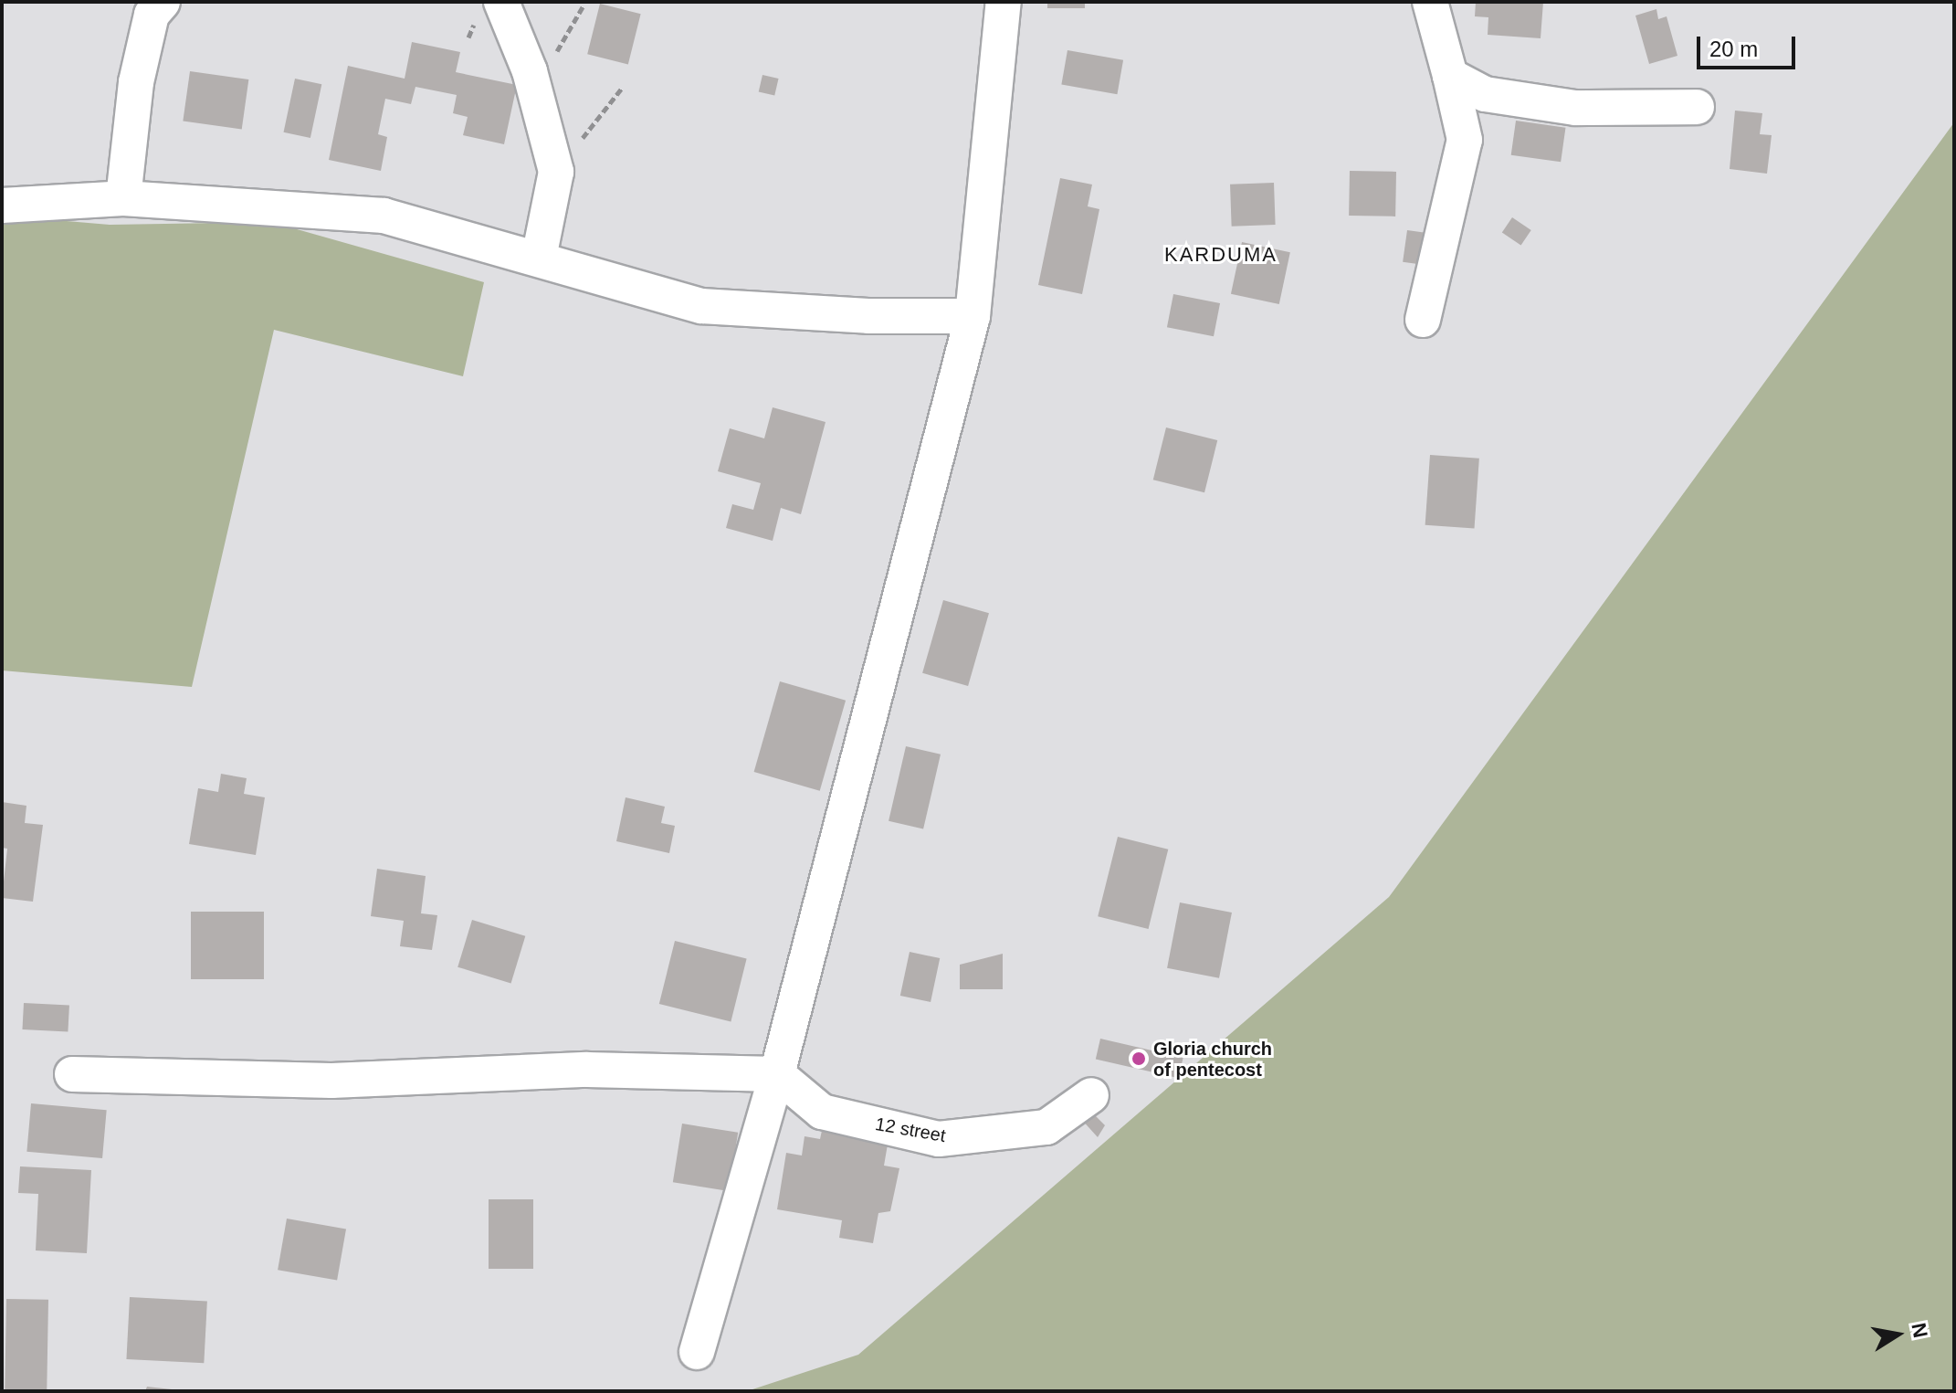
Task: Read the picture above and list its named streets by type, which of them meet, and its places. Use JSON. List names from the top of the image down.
{
  "streets": {
    "street": ["12 street"]
  },
  "districts": ["KARDUMA"],
  "places": ["Gloria church of pentecost"],
  "scale_bar": "20 m",
  "north": "right"
}
